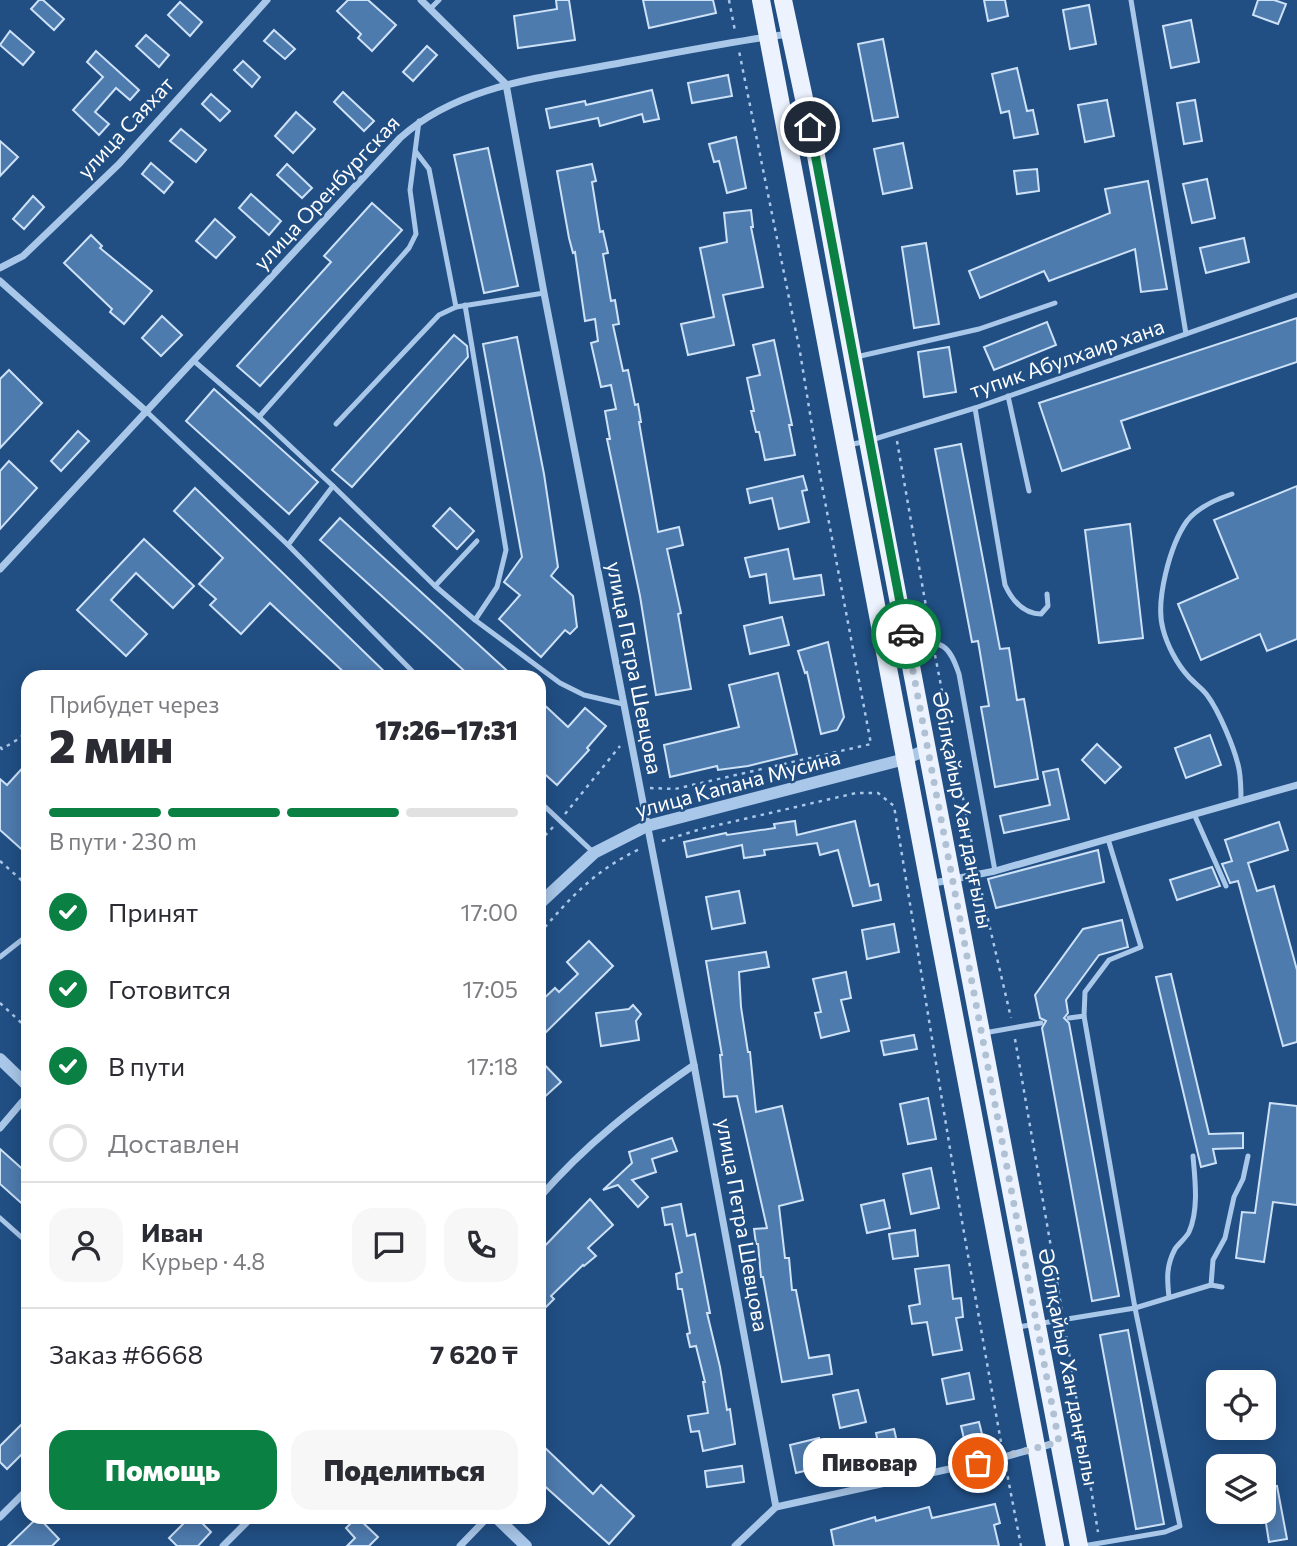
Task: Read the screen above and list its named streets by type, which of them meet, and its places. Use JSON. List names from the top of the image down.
{
  "streets": {
    "main road": ["Әбілқайыр Хан даңғылы"],
    "street": [
      "улица Саяхат",
      "улица Оренбургская",
      "улица Петра Шевцова",
      "улица Капана Мусина"
    ],
    "lane": ["тупик Абулхаир хана"]
  },
  "crossings": [
    ["улица Оренбургская", "улица Петра Шевцова"],
    ["улица Оренбургская", "Әбілқайыр Хан даңғылы"],
    ["тупик Абулхаир хана", "Әбілқайыр Хан даңғылы"],
    ["улица Петра Шевцова", "улица Капана Мусина"],
    ["улица Капана Мусина", "Әбілқайыр Хан даңғылы"]
  ],
  "places": ["Пивовар"],
  "page": {
    "heading": ["2 мин", "Прибудет через", "17:26–17:31"],
    "panel": [
      "Иван",
      "Курьер · 4.8",
      "Заказ #6668",
      "7 620 ₸"
    ],
    "bar": "В пути · 230 m",
    "list": [
      ["Принят", "17:00"],
      ["Готовится", "17:05"],
      ["В пути", "17:18"],
      "Доставлен"
    ],
    "buttons": ["Помощь", "Поделиться"],
    "bubble": "Пивовар"
  }
}
